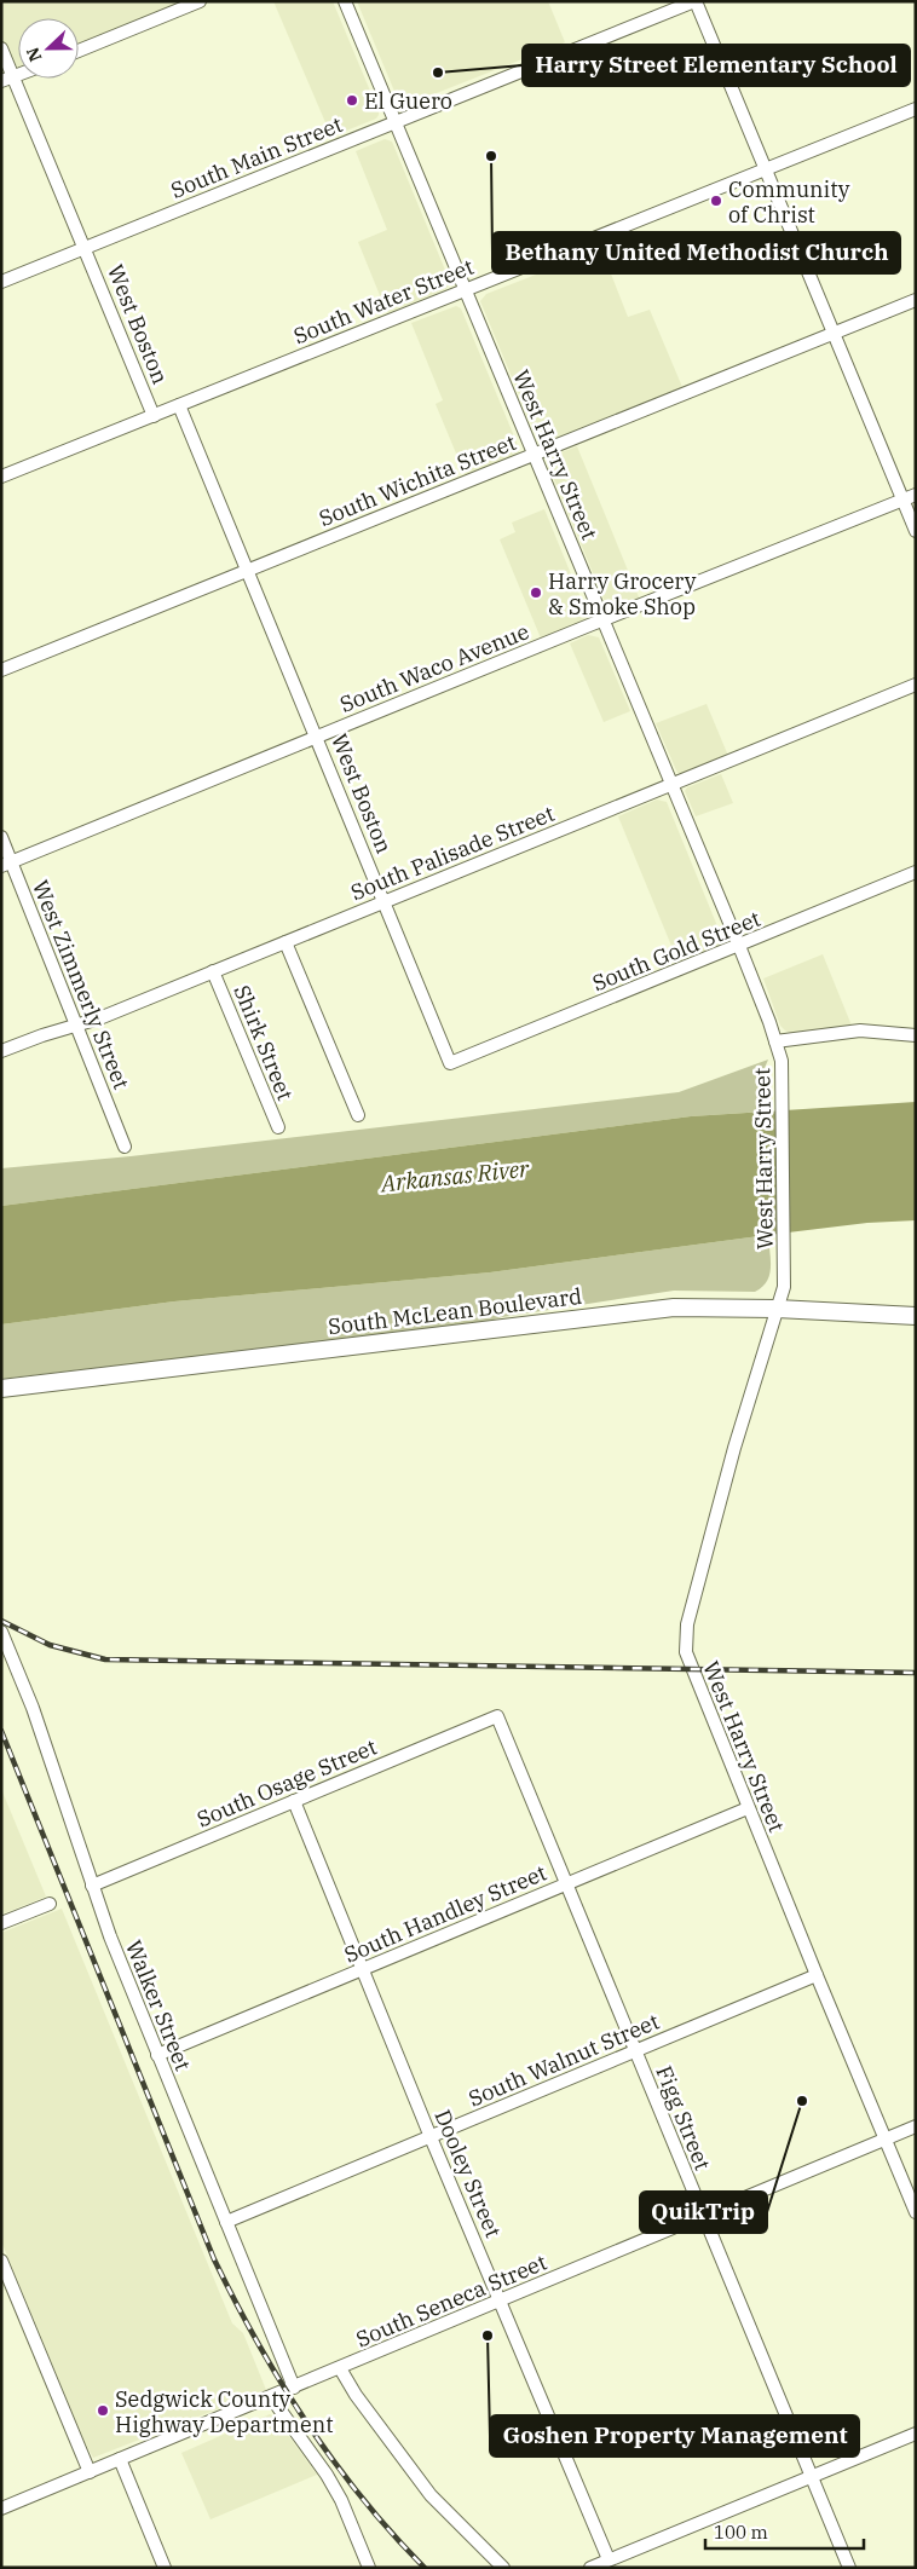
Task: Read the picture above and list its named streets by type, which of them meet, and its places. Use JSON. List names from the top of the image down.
{
  "streets": {
    "main road": ["South McLean Boulevard"],
    "street": [
      "South Main Street",
      "South Water Street",
      "West Boston",
      "West Harry Street",
      "South Wichita Street",
      "South Waco Avenue",
      "South Palisade Street",
      "South Gold Street",
      "West Zimmerly Street",
      "Shirk Street",
      "South Osage Street",
      "South Handley Street",
      "Walker Street",
      "South Walnut Street",
      "Figg Street",
      "Dooley Street",
      "South Seneca Street"
    ]
  },
  "crossings": [
    ["South Main Street", "West Boston"],
    ["South Main Street", "West Harry Street"],
    ["South Water Street", "West Boston"],
    ["South Water Street", "West Harry Street"],
    ["West Boston", "South Wichita Street"],
    ["West Boston", "South Waco Avenue"],
    ["West Boston", "South Palisade Street"],
    ["West Boston", "South Gold Street"],
    ["West Harry Street", "South Wichita Street"],
    ["West Harry Street", "South Waco Avenue"],
    ["West Harry Street", "South Palisade Street"],
    ["West Harry Street", "South Gold Street"],
    ["West Harry Street", "South McLean Boulevard"],
    ["West Harry Street", "South Handley Street"],
    ["West Harry Street", "South Walnut Street"],
    ["West Harry Street", "South Seneca Street"],
    ["South Waco Avenue", "West Zimmerly Street"],
    ["South Palisade Street", "West Zimmerly Street"],
    ["South Palisade Street", "Shirk Street"],
    ["South Osage Street", "Walker Street"],
    ["South Osage Street", "Figg Street"],
    ["South Osage Street", "Dooley Street"],
    ["South Handley Street", "Walker Street"],
    ["South Handley Street", "Figg Street"],
    ["South Handley Street", "Dooley Street"],
    ["Walker Street", "South Walnut Street"],
    ["Walker Street", "South Seneca Street"],
    ["South Walnut Street", "Figg Street"],
    ["South Walnut Street", "Dooley Street"],
    ["Figg Street", "South Seneca Street"],
    ["Dooley Street", "South Seneca Street"]
  ],
  "water": ["Arkansas River"],
  "places": [
    "Harry Street Elementary School",
    "El Guero",
    "Bethany United Methodist Church",
    "Community of Christ",
    "Harry Grocery & Smoke Shop",
    "QuikTrip",
    "Goshen Property Management",
    "Sedgwick County Highway Department"
  ],
  "scale_bar": "100 m",
  "north": "left"
}
